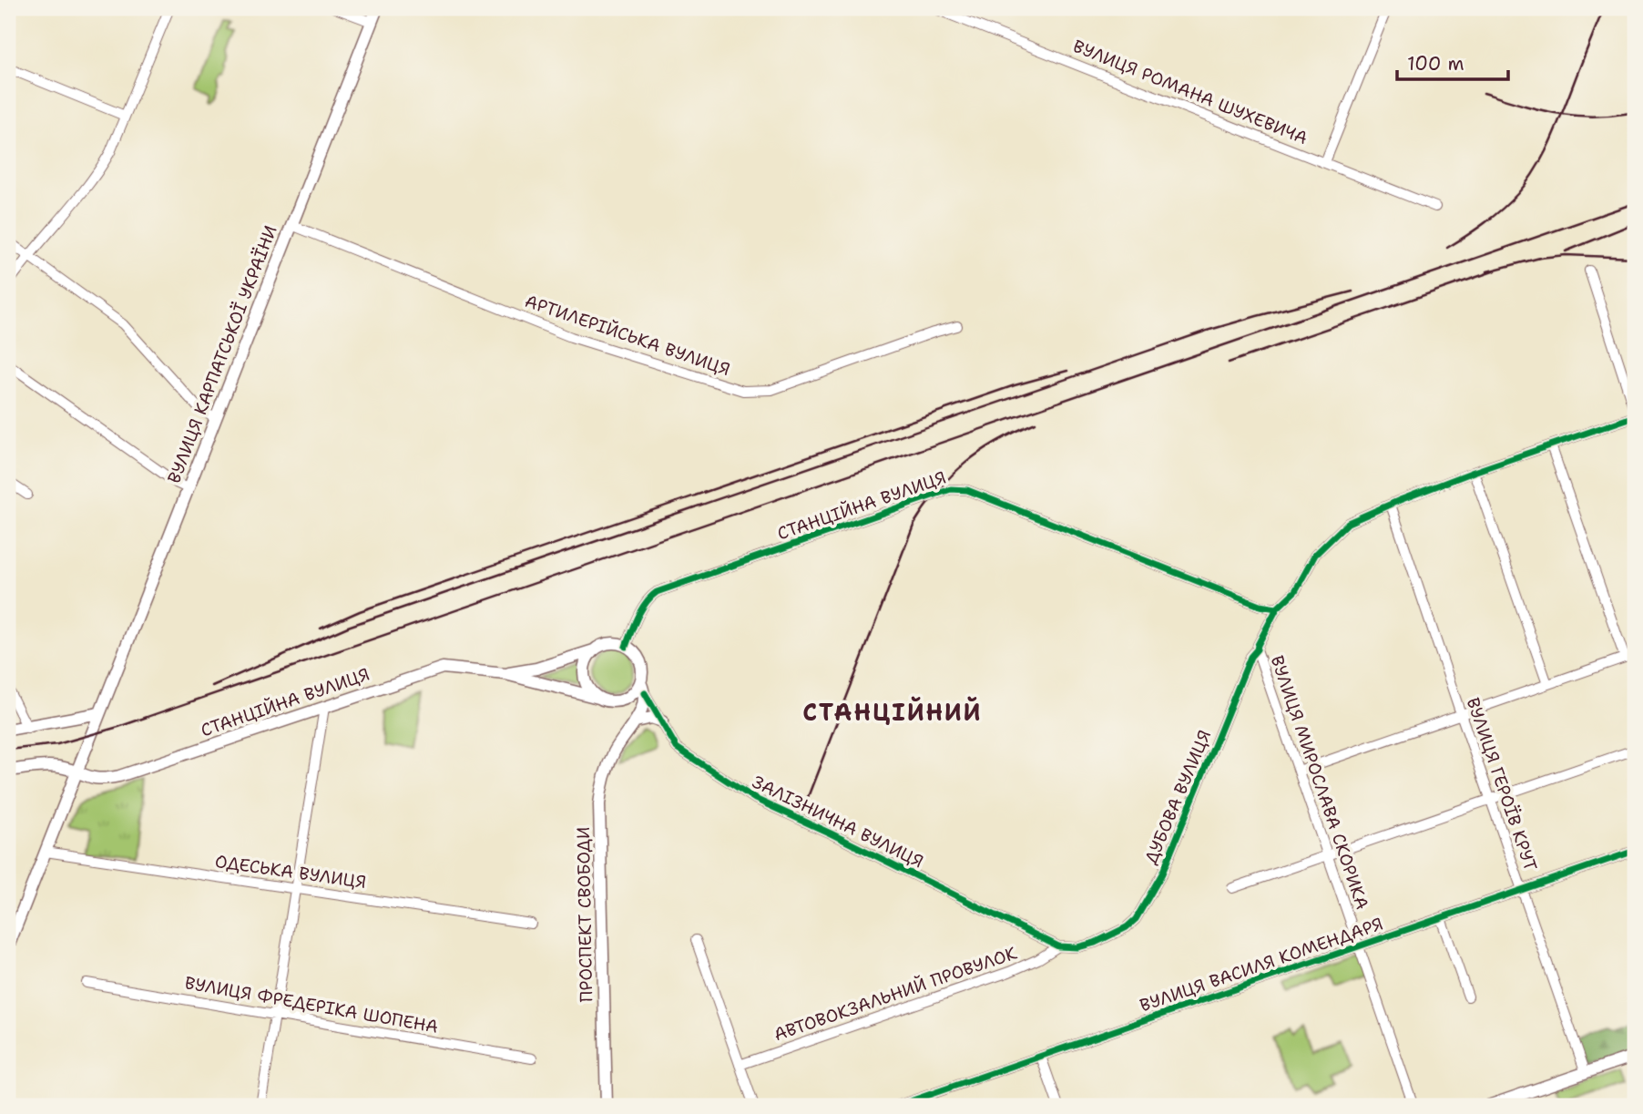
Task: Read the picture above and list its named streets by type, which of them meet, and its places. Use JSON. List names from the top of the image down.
{
  "streets": {
    "main road": ["ВУЛИЦЯ КАРПАТСЬКОЇ УКРАЇНИ", "СТАНЦІЙНА ВУЛИЦЯ", "ПРОСПЕКТ СВОБОДИ"],
    "street": [
      "ВУЛИЦЯ РОМАНА ШУХЕВИЧА",
      "АРТИЛЕРІЙСЬКА ВУЛИЦЯ",
      "ВУЛИЦЯ МИРОСЛАВА СКОРИКА",
      "ВУЛИЦЯ ГЕРОЇВ КРУТ",
      "ДУБОВА ВУЛИЦЯ",
      "ЗАЛІЗНИЧНА ВУЛИЦЯ",
      "ОДЕСЬКА ВУЛИЦЯ",
      "ВУЛИЦЯ ВАСИЛЯ КОМЕНДАРЯ",
      "АВТОВОКЗАЛЬНИЙ ПРОВУЛОК",
      "ВУЛИЦЯ ФРЕДЕРІКА ШОПЕНА"
    ]
  },
  "crossings": [
    ["АРТИЛЕРІЙСЬКА ВУЛИЦЯ", "ВУЛИЦЯ КАРПАТСЬКОЇ УКРАЇНИ"],
    ["ВУЛИЦЯ КАРПАТСЬКОЇ УКРАЇНИ", "СТАНЦІЙНА ВУЛИЦЯ"],
    ["ВУЛИЦЯ КАРПАТСЬКОЇ УКРАЇНИ", "ОДЕСЬКА ВУЛИЦЯ"],
    ["СТАНЦІЙНА ВУЛИЦЯ", "ДУБОВА ВУЛИЦЯ"],
    ["СТАНЦІЙНА ВУЛИЦЯ", "ЗАЛІЗНИЧНА ВУЛИЦЯ"],
    ["СТАНЦІЙНА ВУЛИЦЯ", "ПРОСПЕКТ СВОБОДИ"],
    ["ВУЛИЦЯ МИРОСЛАВА СКОРИКА", "ДУБОВА ВУЛИЦЯ"],
    ["ВУЛИЦЯ МИРОСЛАВА СКОРИКА", "ВУЛИЦЯ ВАСИЛЯ КОМЕНДАРЯ"],
    ["ВУЛИЦЯ ГЕРОЇВ КРУТ", "ДУБОВА ВУЛИЦЯ"],
    ["ВУЛИЦЯ ГЕРОЇВ КРУТ", "ВУЛИЦЯ ВАСИЛЯ КОМЕНДАРЯ"],
    ["ДУБОВА ВУЛИЦЯ", "ЗАЛІЗНИЧНА ВУЛИЦЯ"],
    ["ДУБОВА ВУЛИЦЯ", "АВТОВОКЗАЛЬНИЙ ПРОВУЛОК"],
    ["ЗАЛІЗНИЧНА ВУЛИЦЯ", "ПРОСПЕКТ СВОБОДИ"],
    ["ЗАЛІЗНИЧНА ВУЛИЦЯ", "АВТОВОКЗАЛЬНИЙ ПРОВУЛОК"]
  ],
  "districts": ["СТАНЦІЙНИЙ"],
  "scale_bar": "100 m"
}
